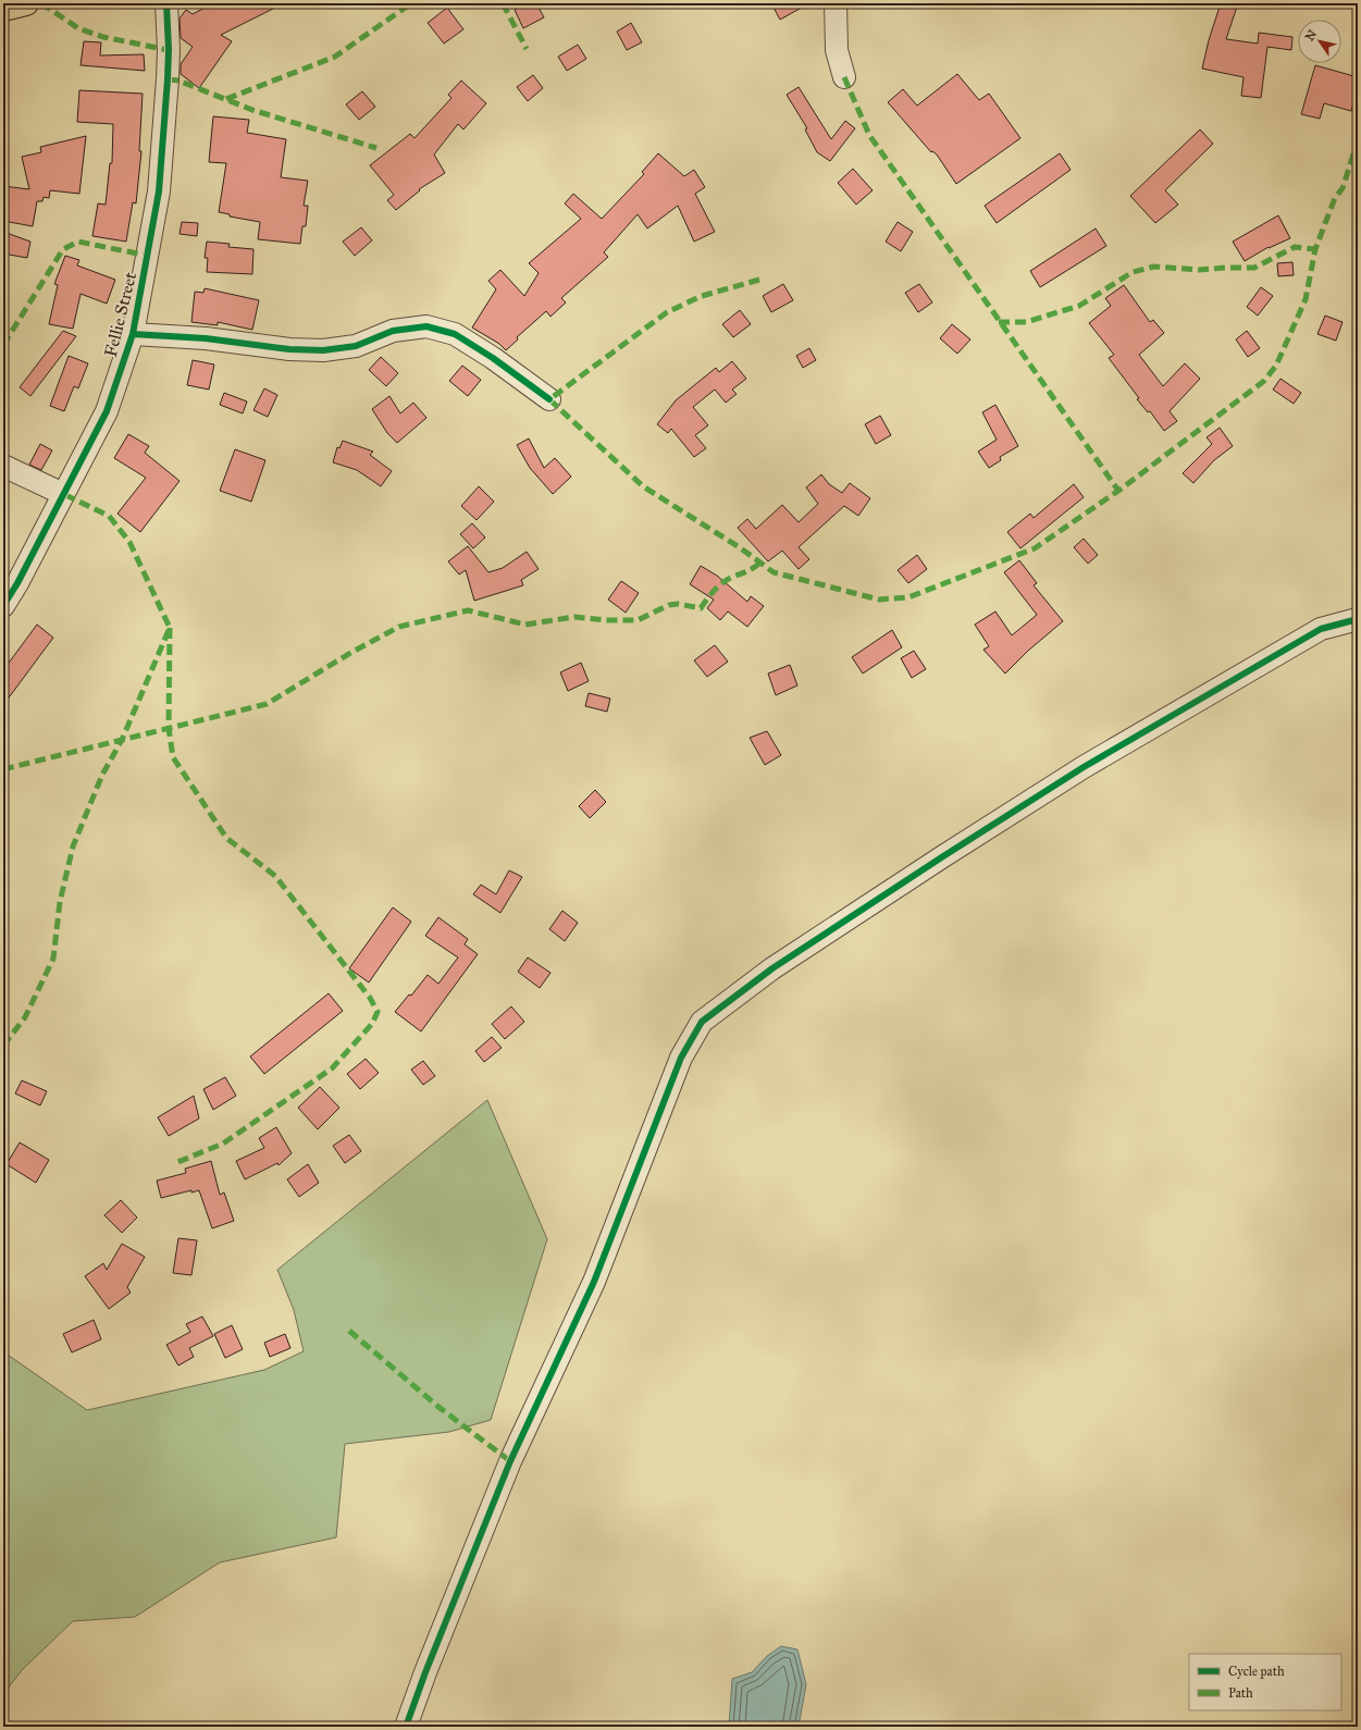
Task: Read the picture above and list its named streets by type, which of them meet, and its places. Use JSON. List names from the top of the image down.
{
  "streets": {
    "street": ["Fellie Street"]
  },
  "legend": ["Cycle path", "Path"],
  "north": "top left"
}
